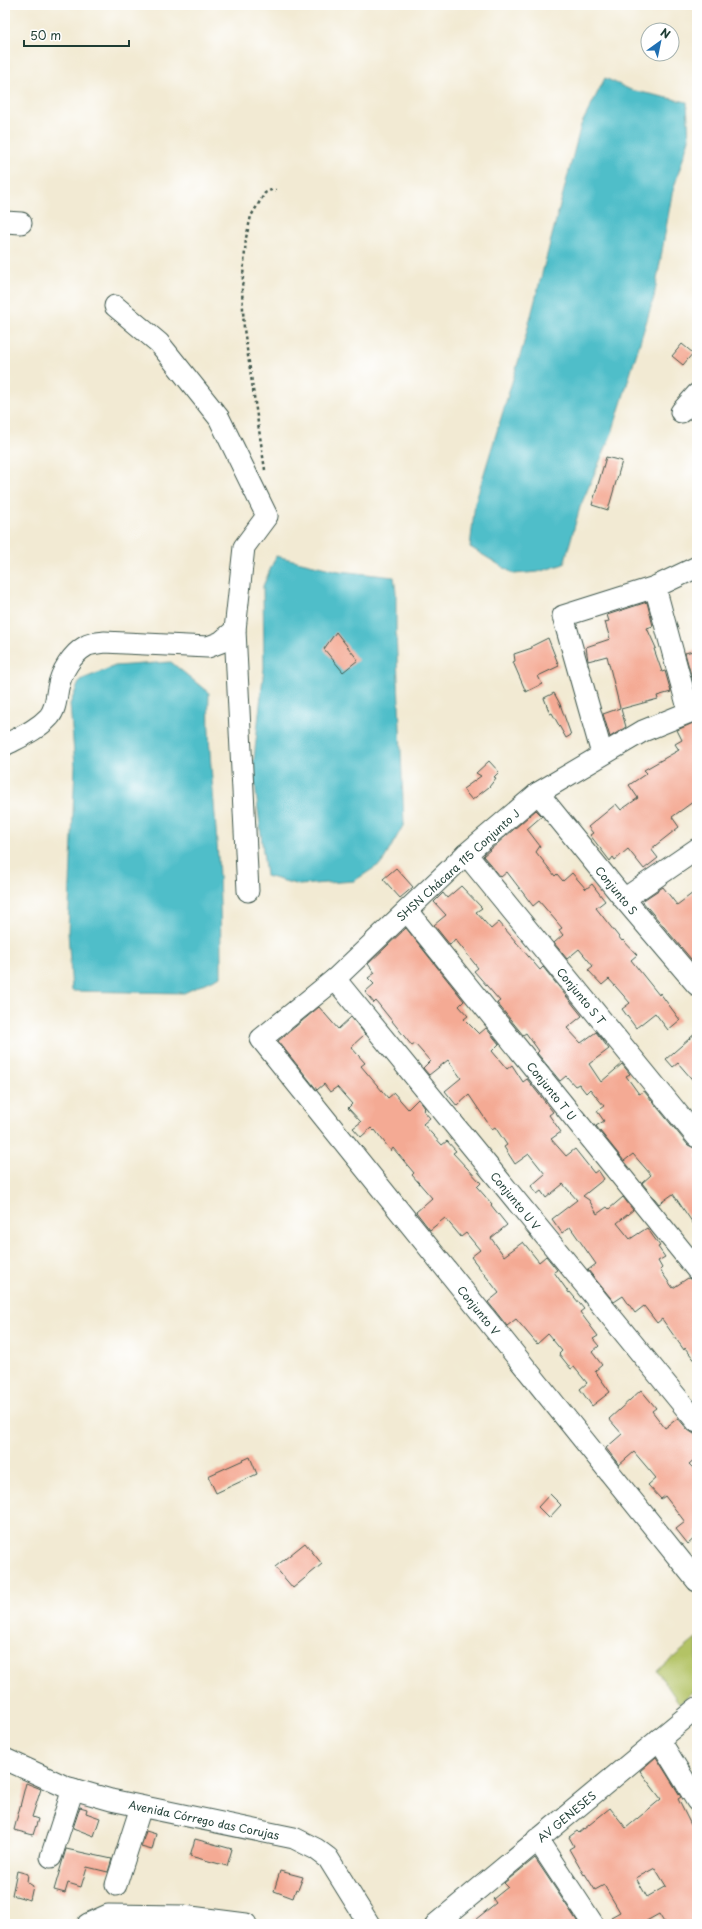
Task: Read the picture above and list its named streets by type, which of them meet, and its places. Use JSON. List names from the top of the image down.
{
  "streets": {
    "street": [
      "SHSN Chácara 115 Conjunto J",
      "Conjunto S",
      "Conjunto S T",
      "Conjunto T U",
      "Conjunto U V",
      "Conjunto V",
      "AV GENESES",
      "Avenida Córrego das Corujas"
    ]
  },
  "crossings": [
    ["SHSN Chácara 115 Conjunto J", "Conjunto S"],
    ["SHSN Chácara 115 Conjunto J", "Conjunto S T"],
    ["SHSN Chácara 115 Conjunto J", "Conjunto T U"],
    ["SHSN Chácara 115 Conjunto J", "Conjunto U V"],
    ["SHSN Chácara 115 Conjunto J", "Conjunto V"]
  ],
  "scale_bar": "50 m",
  "north": "top right"
}
